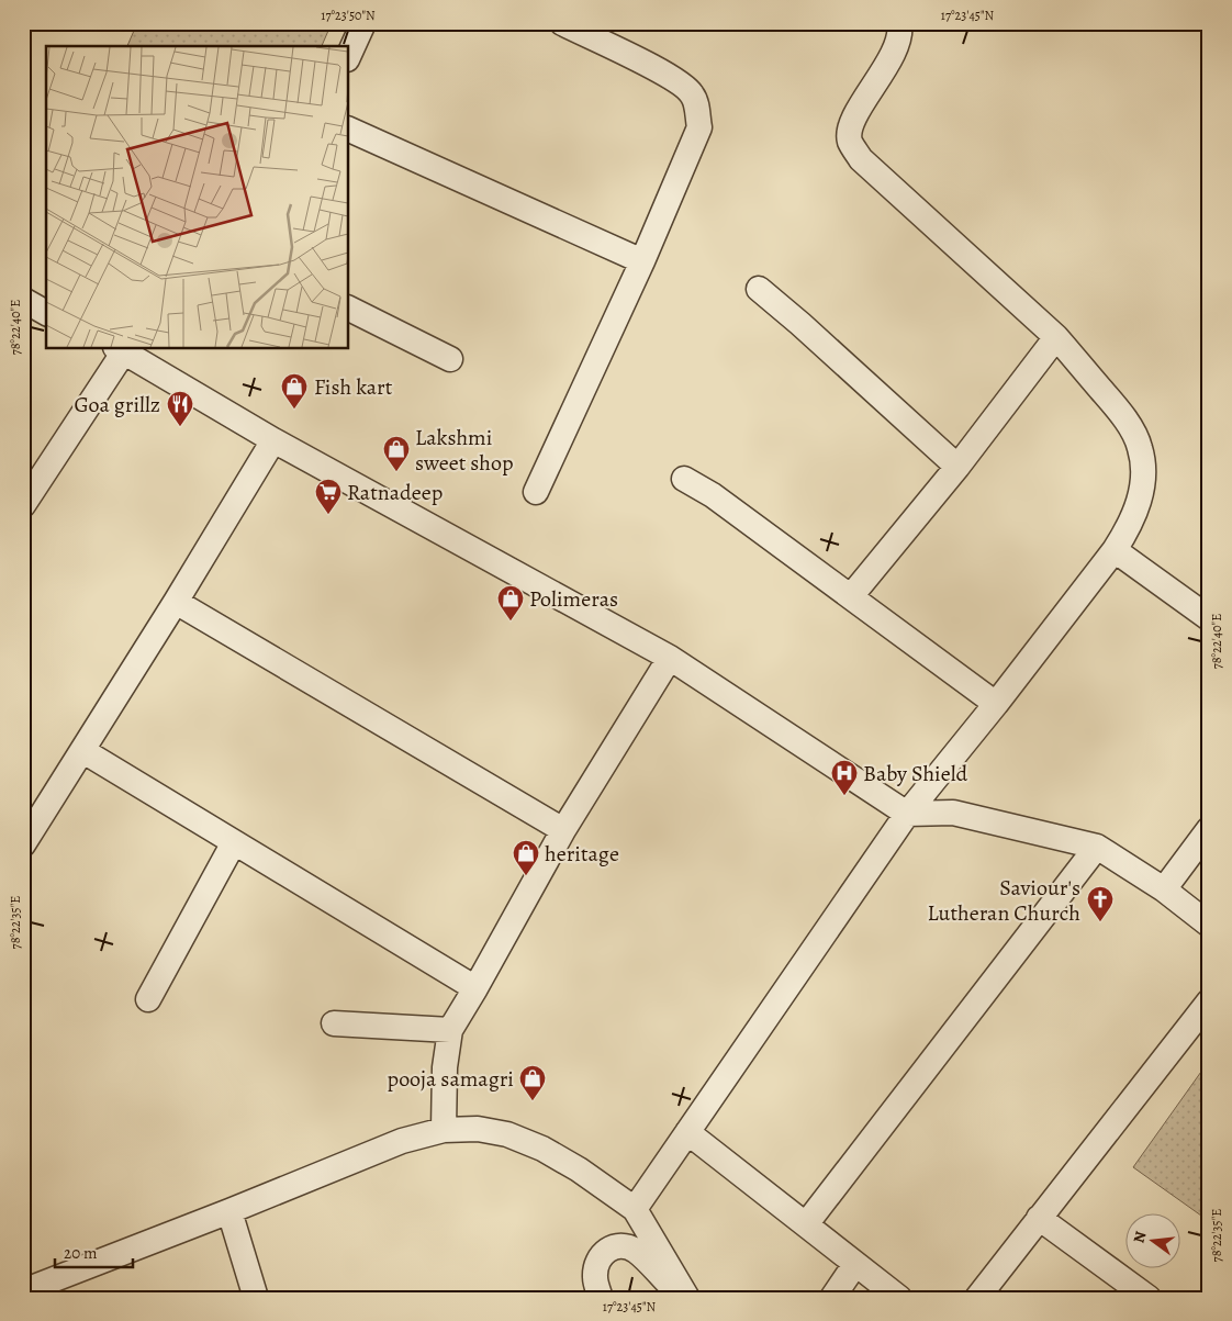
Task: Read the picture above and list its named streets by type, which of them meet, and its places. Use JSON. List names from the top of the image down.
{
  "places": {
    "shop": [
      "Fish kart",
      "Lakshmi sweet shop",
      "Polimeras",
      "heritage",
      "pooja samagri"
    ],
    "restaurant": ["Goa grillz"],
    "supermarket": ["Ratnadeep"],
    "hospital": ["Baby Shield"],
    "church": ["Saviour's Lutheran Church"]
  },
  "scale_bar": "20 m",
  "north": "left",
  "coordinates": [
    "17°23'50\"N",
    "17°23'45\"N",
    "78°22'40\"E",
    "78°22'35\"E"
  ]
}
